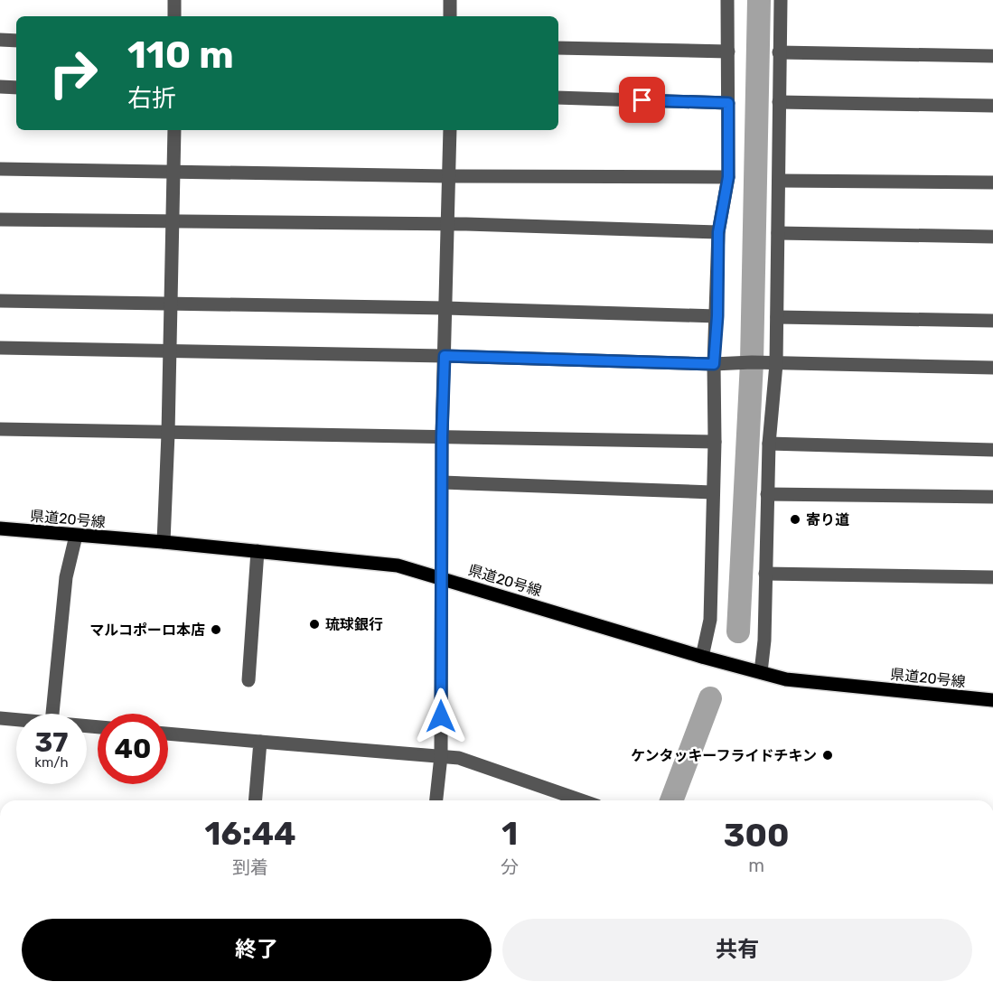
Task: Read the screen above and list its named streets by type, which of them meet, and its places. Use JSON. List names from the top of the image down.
{
  "streets": {
    "main road": ["県道20号線"]
  },
  "places": [
    "寄り道",
    "琉球銀行",
    "マルコポーロ本店",
    "ケンタッキーフライドチキン"
  ],
  "page": {
    "turn": ["110 m", "右折"],
    "speed": "37 km/h",
    "limit": "40",
    "eta": [
      "16:44",
      "到着",
      "1",
      "分",
      "300",
      "m"
    ],
    "buttons": ["終了", "共有"]
  }
}
